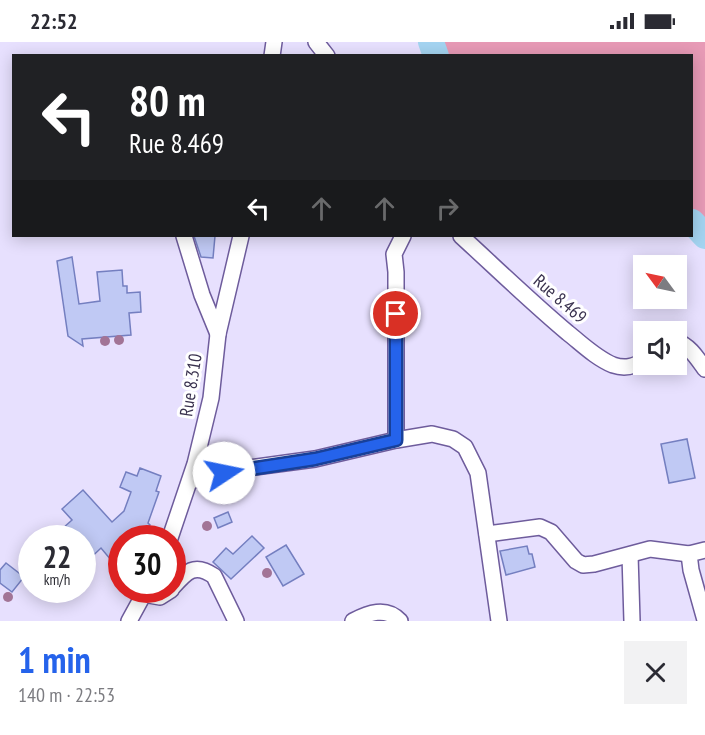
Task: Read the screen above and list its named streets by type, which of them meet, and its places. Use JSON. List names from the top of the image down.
{
  "streets": {
    "street": ["Rue 8.469", "Rue 8.310"]
  },
  "north": "top left",
  "page": {
    "status": "22:52",
    "turn": ["80 m", "Rue 8.469"],
    "speed": "22 km/h",
    "limit": "30",
    "heading": ["1 min", "140 m · 22:53"]
  }
}
